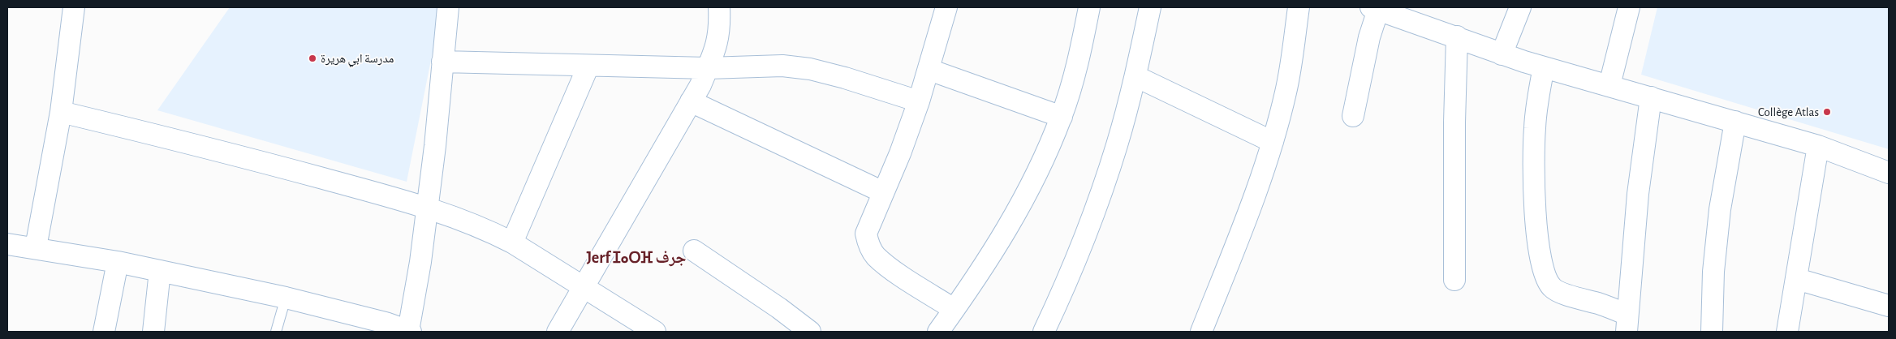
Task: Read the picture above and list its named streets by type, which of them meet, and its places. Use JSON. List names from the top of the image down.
{
  "districts": ["Jerf ⵊⴰⵔⴼ جرف"],
  "places": ["مدرسة ابي هريرة", "Collège Atlas"]
}
